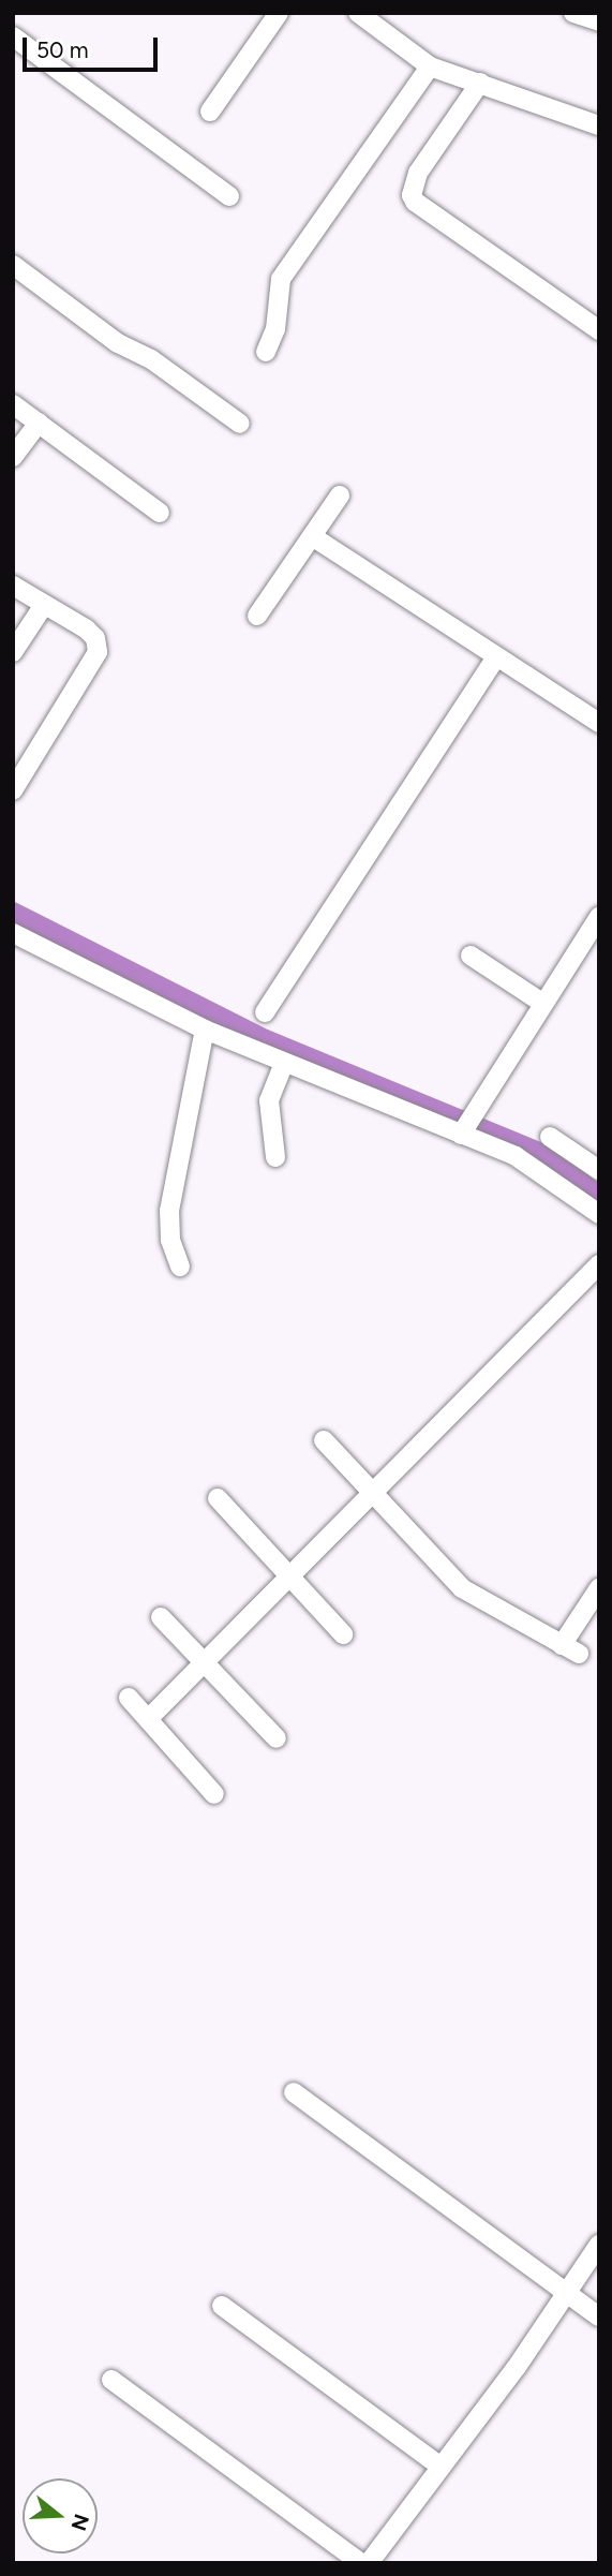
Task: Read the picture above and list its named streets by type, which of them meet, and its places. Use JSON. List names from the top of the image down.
{
  "scale_bar": "50 m",
  "north": "right"
}
